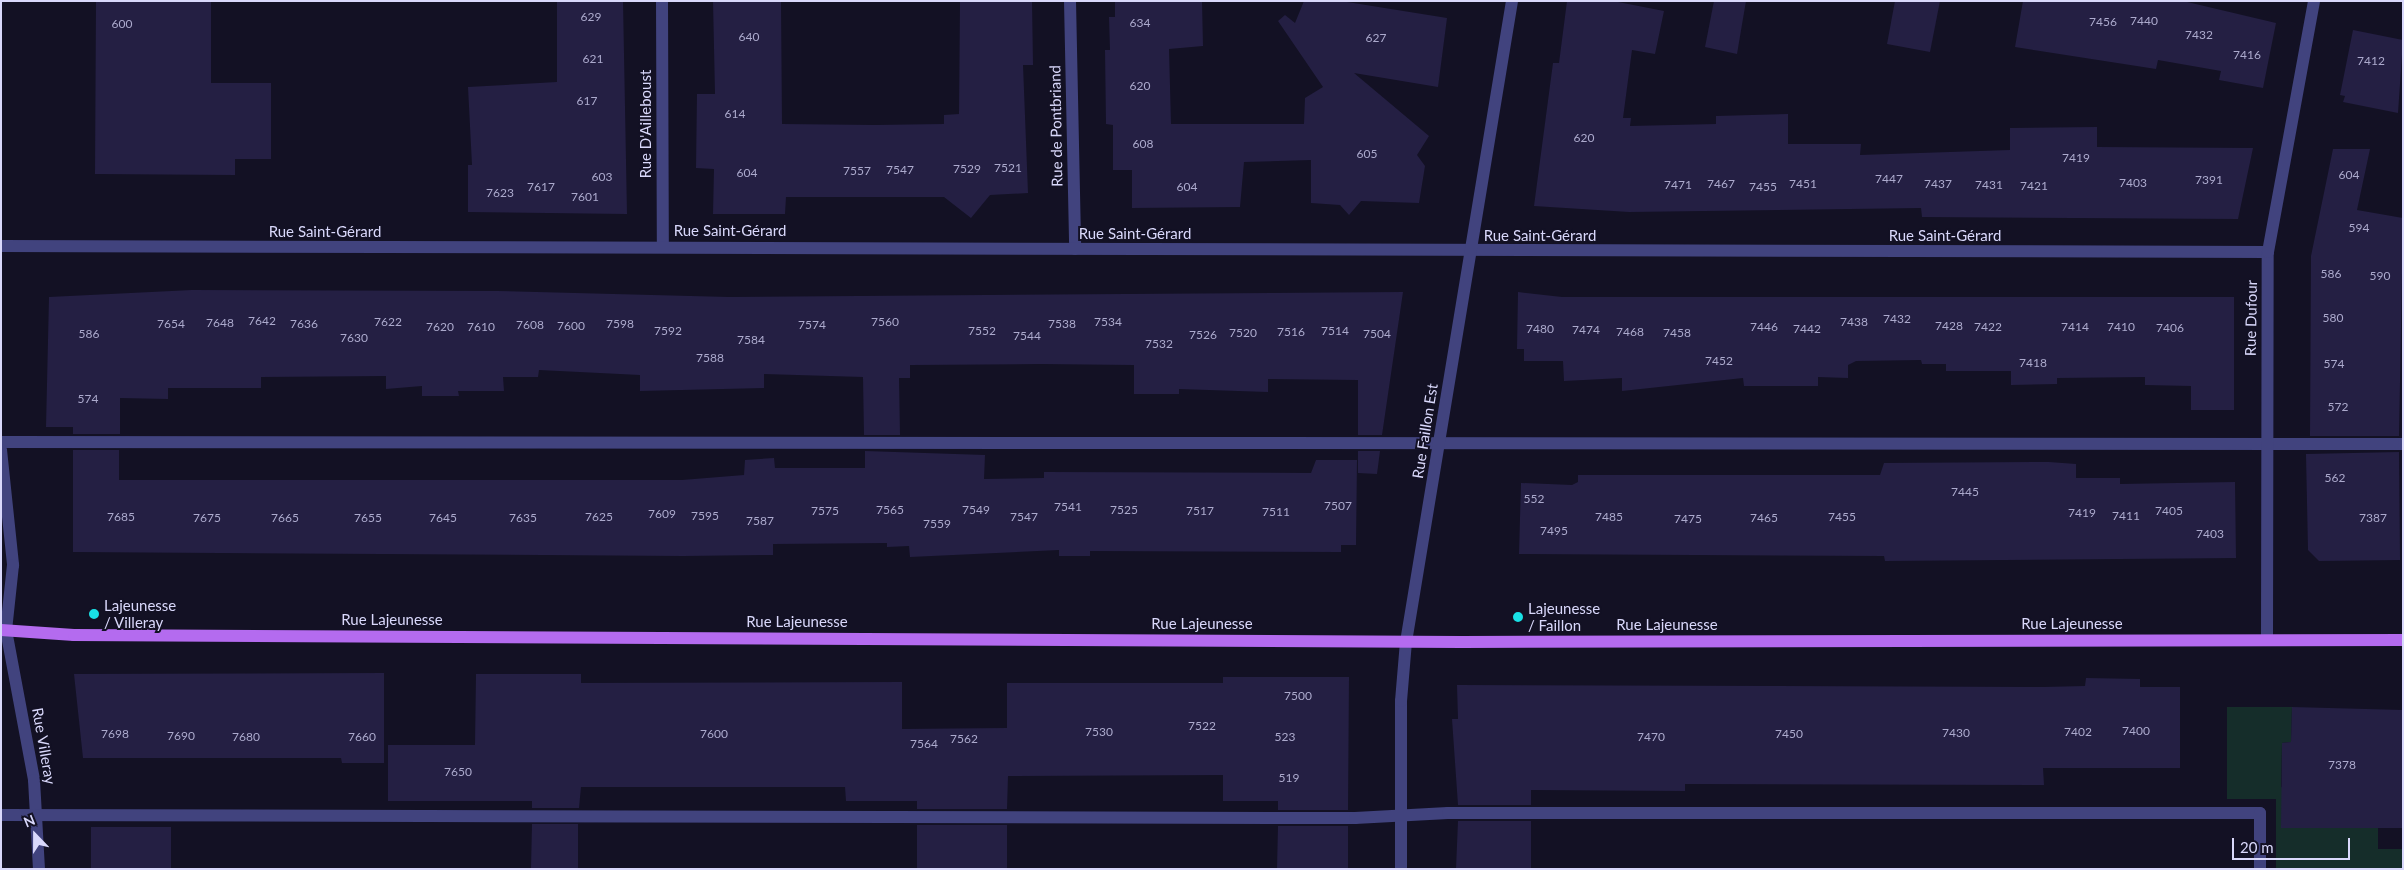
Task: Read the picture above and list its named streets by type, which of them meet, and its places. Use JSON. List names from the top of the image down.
{
  "streets": {
    "main road": ["Rue Lajeunesse"],
    "street": [
      "Rue D'Ailleboust",
      "Rue de Pontbriand",
      "Rue Saint-Gérard",
      "Rue Dufour",
      "Rue Faillon Est",
      "Rue Villeray"
    ]
  },
  "crossings": [
    ["Rue D'Ailleboust", "Rue Saint-Gérard"],
    ["Rue de Pontbriand", "Rue Saint-Gérard"],
    ["Rue Saint-Gérard", "Rue Dufour"],
    ["Rue Saint-Gérard", "Rue Faillon Est"],
    ["Rue Dufour", "Rue Lajeunesse"],
    ["Rue Faillon Est", "Rue Lajeunesse"],
    ["Rue Lajeunesse", "Rue Villeray"]
  ],
  "places": ["Lajeunesse / Villeray", "Lajeunesse / Faillon"],
  "house_numbers": [
    "629",
    "7440",
    "7456",
    "634",
    "600",
    "7432",
    "640",
    "627",
    "7416",
    "621",
    "7412",
    "620",
    "617",
    "614",
    "620",
    "608",
    "605",
    "7419",
    "7521",
    "7529",
    "7547",
    "7557",
    "604",
    "604",
    "603",
    "7447",
    "7391",
    "7403",
    "7467",
    "7451",
    "7437",
    "7471",
    "7431",
    "7421",
    "7617",
    "604",
    "7455",
    "7623",
    "7601",
    "594",
    "586",
    "590",
    "580",
    "7432",
    "7642",
    "7622",
    "7560",
    "7534",
    "7438",
    "7648",
    "7654",
    "7636",
    "7598",
    "7538",
    "7608",
    "7574",
    "7600",
    "7428",
    "7620",
    "7610",
    "7446",
    "7422",
    "7414",
    "7410",
    "7406",
    "7480",
    "7442",
    "7474",
    "7592",
    "7552",
    "7514",
    "7516",
    "7468",
    "7520",
    "7458",
    "586",
    "7504",
    "7526",
    "7544",
    "7630",
    "7584",
    "7532",
    "7588",
    "7452",
    "7418",
    "574",
    "574",
    "572",
    "562",
    "7445",
    "552",
    "7507",
    "7541",
    "7565",
    "7549",
    "7525",
    "7575",
    "7517",
    "7405",
    "7511",
    "7419",
    "7609",
    "7595",
    "7411",
    "7685",
    "7625",
    "7547",
    "7485",
    "7455",
    "7675",
    "7665",
    "7655",
    "7645",
    "7635",
    "7465",
    "7387",
    "7475",
    "7587",
    "7559",
    "7495",
    "7403",
    "7500",
    "7522",
    "7400",
    "7530",
    "7402",
    "7430",
    "7698",
    "7600",
    "7450",
    "7690",
    "7680",
    "7660",
    "523",
    "7470",
    "7562",
    "7564",
    "7378",
    "7650",
    "519"
  ],
  "scale_bar": "20 m",
  "north": "top"
}
